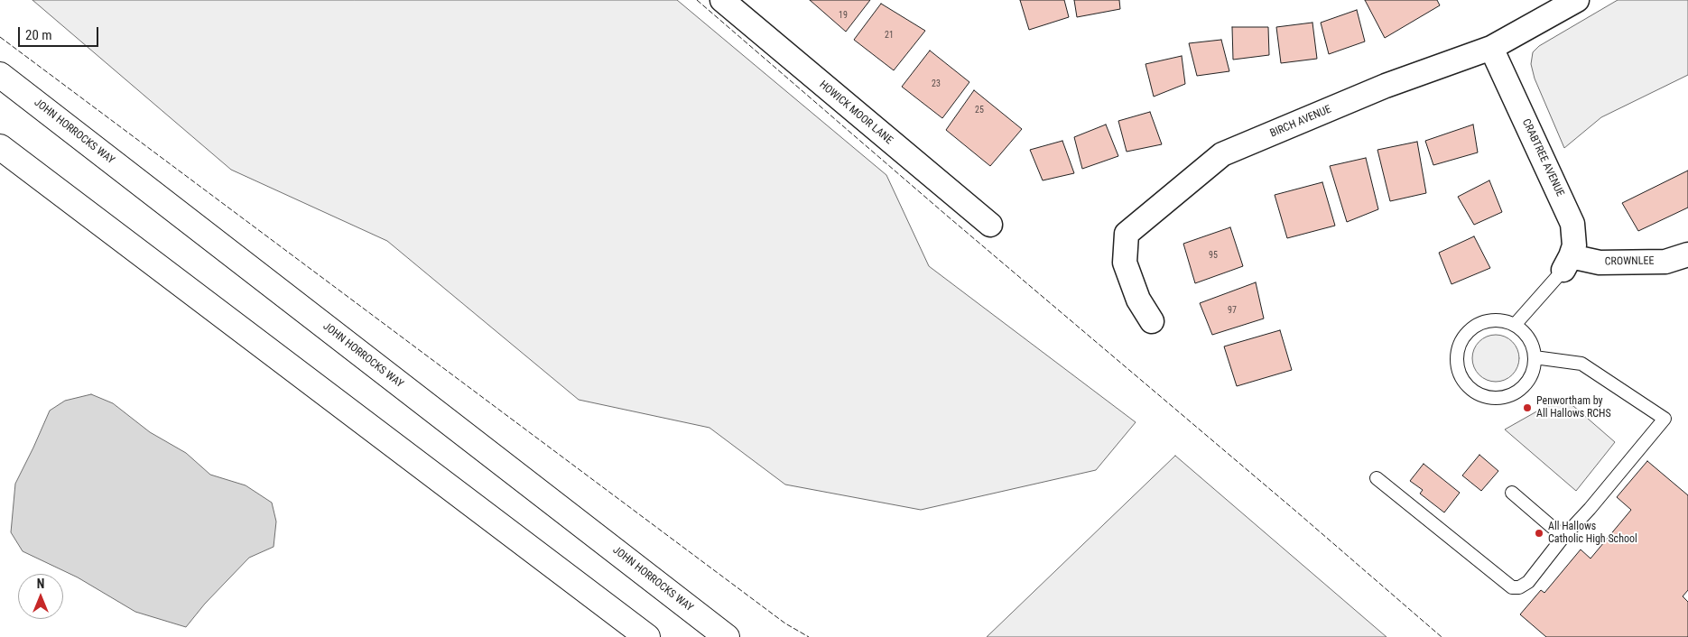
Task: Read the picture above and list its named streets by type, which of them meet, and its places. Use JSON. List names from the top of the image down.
{
  "streets": {
    "highway": ["JOHN HORROCKS WAY"],
    "street": [
      "HOWICK MOOR LANE",
      "BIRCH AVENUE",
      "CRABTREE AVENUE",
      "CROWNLEE"
    ]
  },
  "crossings": [
    ["BIRCH AVENUE", "CRABTREE AVENUE"],
    ["CRABTREE AVENUE", "CROWNLEE"]
  ],
  "places": ["Penwortham by All Hallows RCHS", "All Hallows Catholic High School"],
  "house_numbers": [
    "19",
    "21",
    "23",
    "25",
    "95",
    "97"
  ],
  "scale_bar": "20 m",
  "north": "top"
}
